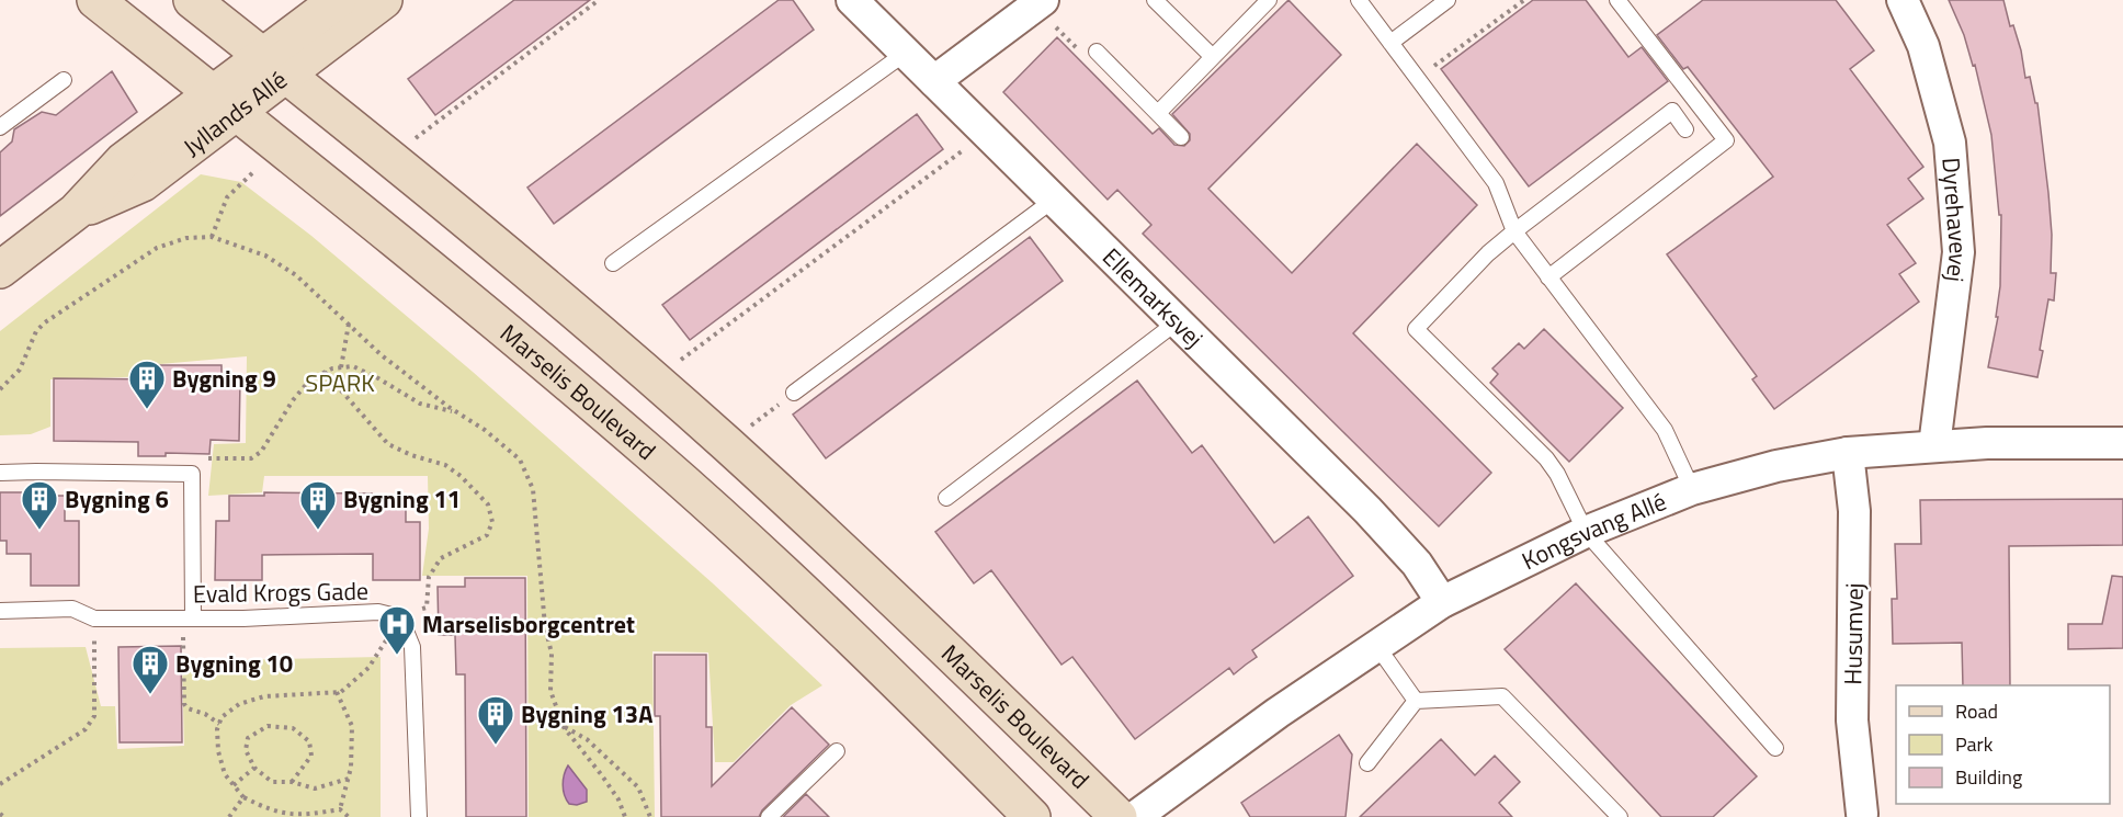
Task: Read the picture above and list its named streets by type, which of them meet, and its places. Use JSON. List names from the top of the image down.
{
  "streets": {
    "main road": ["Jyllands Allé", "Marselis Boulevard"],
    "street": [
      "Dyrehavevej",
      "Ellemarksvej",
      "Kongsvang Allé",
      "Husumvej"
    ],
    "lane": ["Evald Krogs Gade"]
  },
  "crossings": [
    ["Jyllands Allé", "Marselis Boulevard"],
    ["Dyrehavevej", "Kongsvang Allé"],
    ["Ellemarksvej", "Kongsvang Allé"],
    ["Kongsvang Allé", "Husumvej"]
  ],
  "parks": ["SPARK"],
  "places": {
    "building": [
      "Bygning 9",
      "Bygning 6",
      "Bygning 11",
      "Bygning 10",
      "Bygning 13A"
    ],
    "hospital": ["Marselisborgcentret"]
  },
  "legend": ["Road", "Park", "Building"]
}
